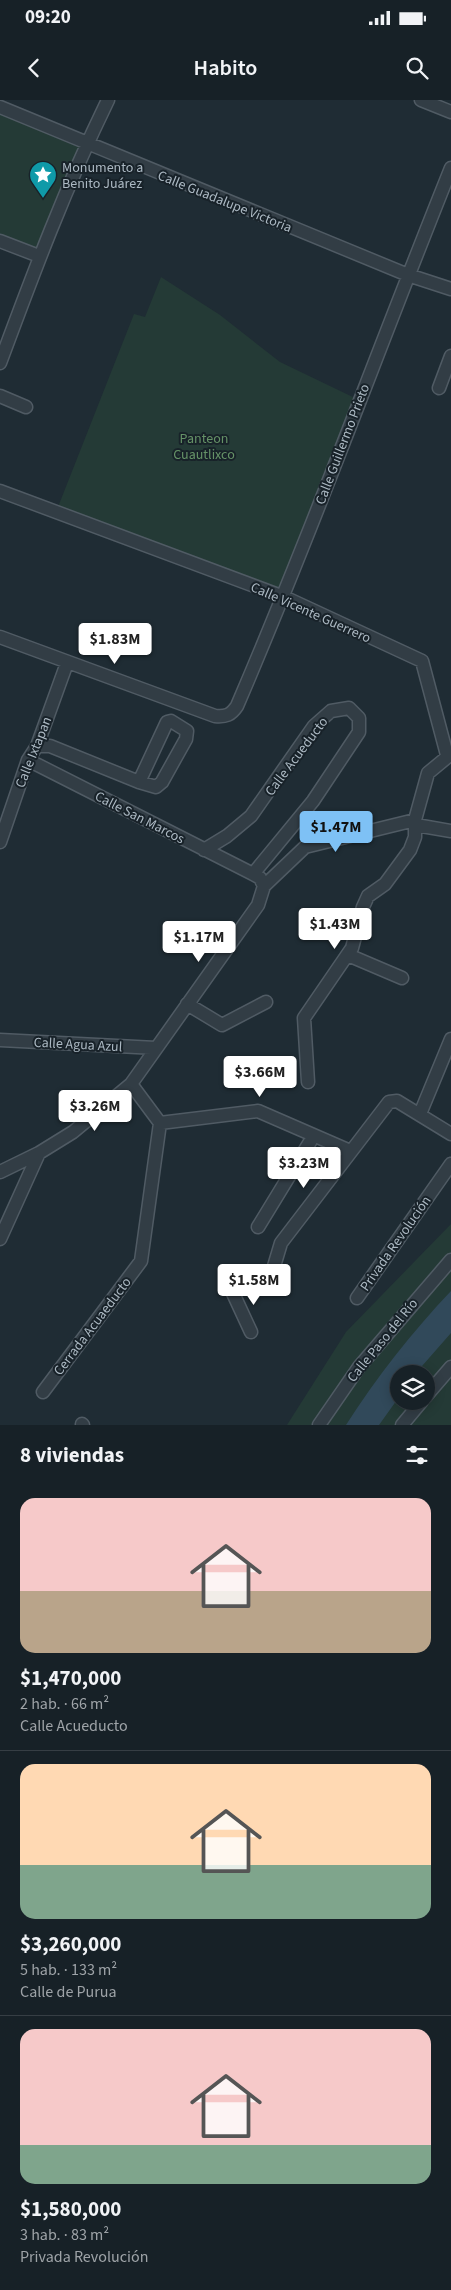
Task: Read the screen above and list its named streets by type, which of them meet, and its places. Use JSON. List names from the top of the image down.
{
  "streets": {
    "street": [
      "Calle Guadalupe Victoria",
      "Calle Guillermo Prieto",
      "Calle Vicente Guerrero",
      "Calle Ixtapan",
      "Calle Acueducto",
      "Calle San Marcos",
      "Calle Agua Azul",
      "Privada Revolución",
      "Cerrada Acuaeducto",
      "Calle Paso del Río"
    ]
  },
  "crossings": [
    ["Calle Guadalupe Victoria", "Calle Guillermo Prieto"],
    ["Calle Guillermo Prieto", "Calle Vicente Guerrero"],
    ["Calle Guillermo Prieto", "Calle Ixtapan"],
    ["Calle Ixtapan", "Calle San Marcos"],
    ["Calle Acueducto", "Calle San Marcos"]
  ],
  "parks": ["Panteon Cuautlixco"],
  "places": {
    "place": ["Monumento a Benito Juárez"]
  },
  "page": {
    "status": "09:20",
    "header": "Habito",
    "price": [
      "$1.83M",
      "$1.47M",
      "$1.43M",
      "$1.17M",
      "$3.66M",
      "$3.26M",
      "$3.23M",
      "$1.58M"
    ],
    "heading": "8 viviendas",
    "list": [
      {
        "name": "$1,470,000",
        "note": "2 hab. · 66 m² · Calle Acueducto"
      },
      {
        "name": "$3,260,000",
        "note": "5 hab. · 133 m² · Calle de Purua"
      },
      {
        "name": "$1,580,000",
        "note": "3 hab. · 83 m² · Privada Revolución"
      }
    ]
  }
}
